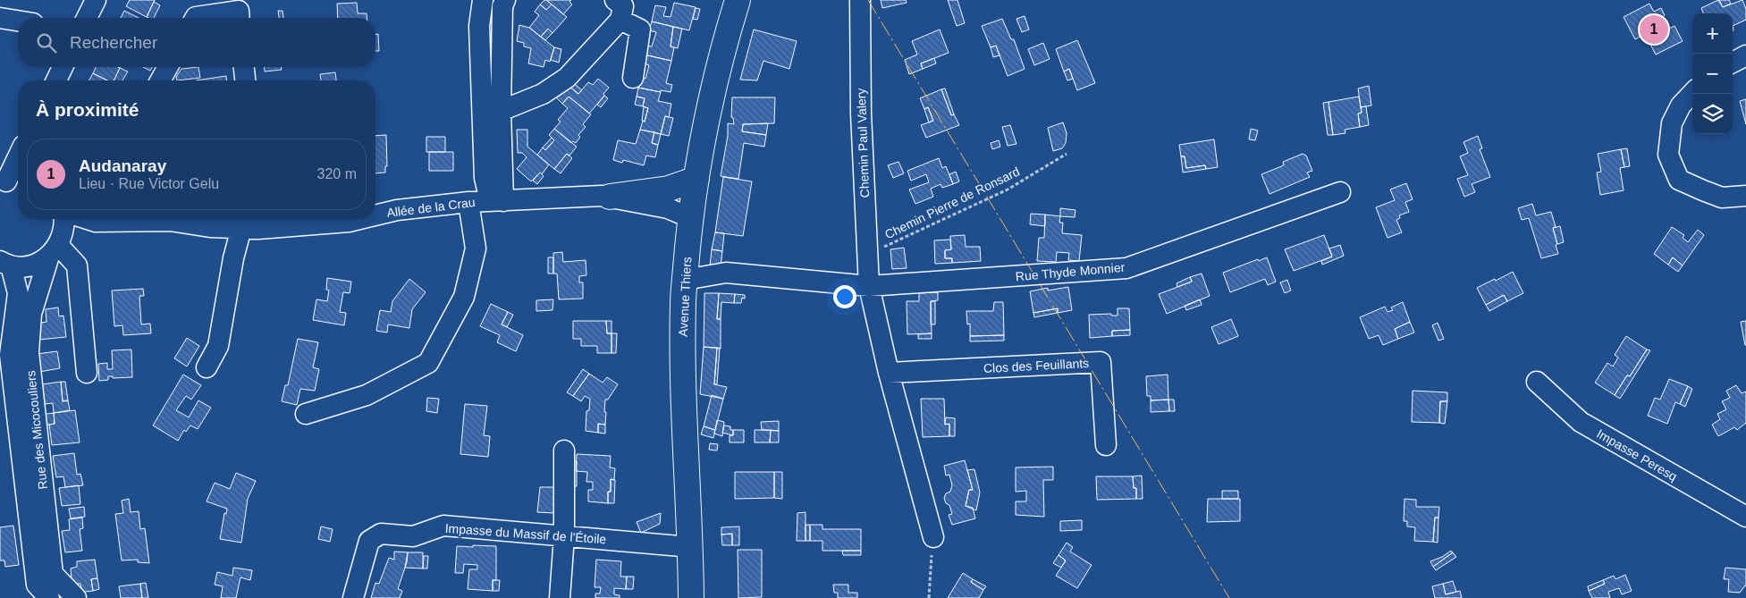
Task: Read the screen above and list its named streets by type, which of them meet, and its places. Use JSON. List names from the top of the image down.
{
  "streets": {
    "main road": ["Avenue Thiers"],
    "street": [
      "Chemin Paul Valery",
      "Allée de la Crau",
      "Rue Thyde Monnier",
      "Clos des Feuillants",
      "Rue des Micocouliers",
      "Impasse Peresq",
      "Impasse du Massif de l'Étoile"
    ],
    "path": ["Chemin Pierre de Ronsard"]
  },
  "crossings": [
    ["Chemin Paul Valery", "Chemin Pierre de Ronsard"],
    ["Chemin Paul Valery", "Rue Thyde Monnier"],
    ["Allée de la Crau", "Avenue Thiers"],
    ["Avenue Thiers", "Impasse du Massif de l'Étoile"]
  ],
  "page": {
    "map_buttons": ["+", "−"],
    "pins": "1",
    "search": "Rechercher",
    "heading": "À proximité",
    "list": [
      {
        "mark": "1",
        "name": "Audanaray",
        "note": "Lieu · Rue Victor Gelu",
        "value": "320 m"
      }
    ]
  }
}
